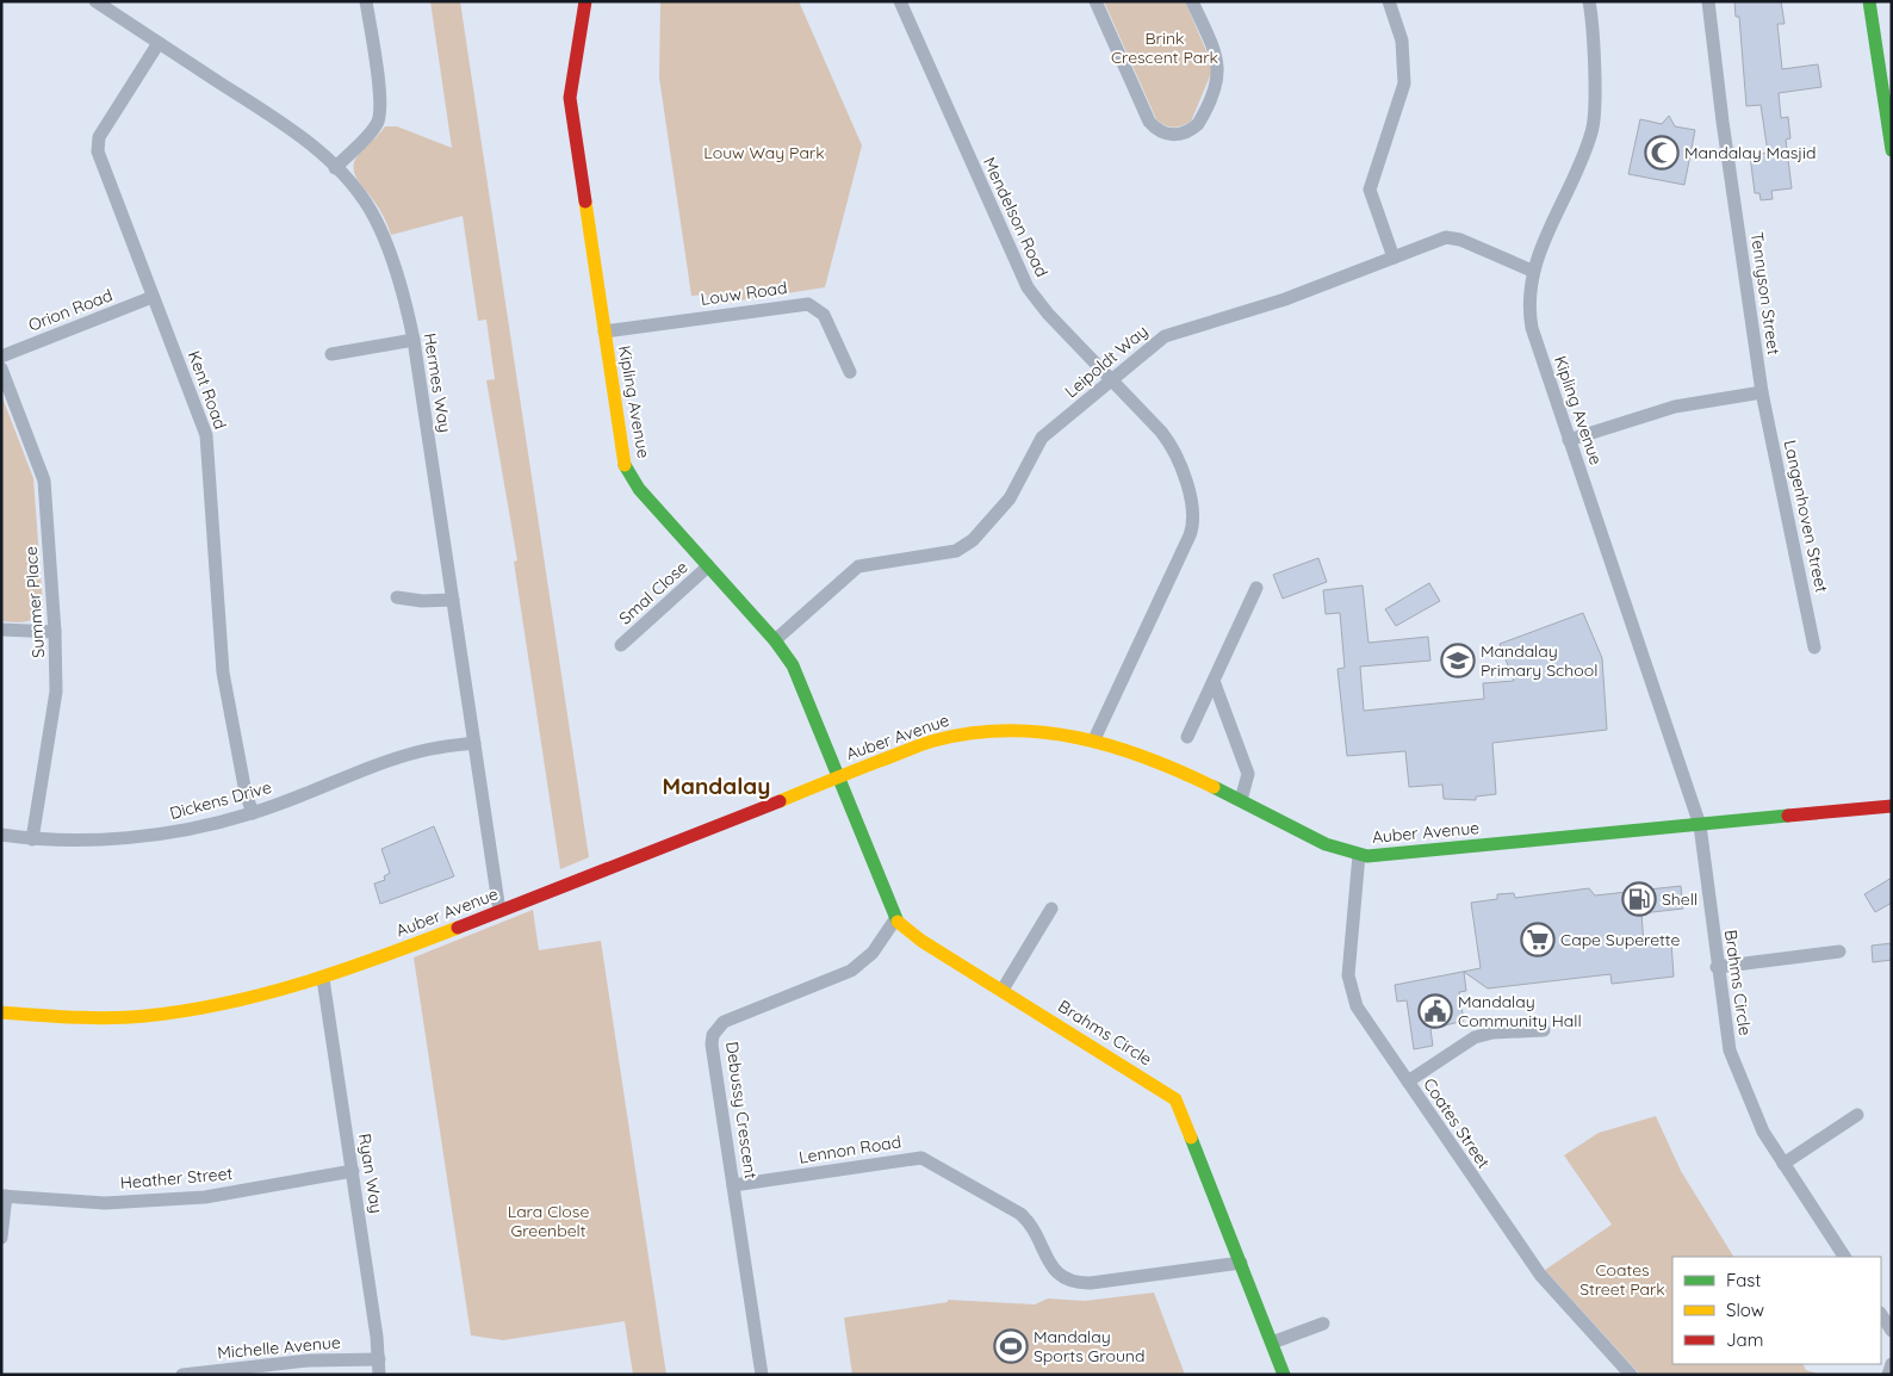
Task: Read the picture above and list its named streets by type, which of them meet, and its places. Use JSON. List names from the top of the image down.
{
  "streets": {
    "street": [
      "Mendelson Road",
      "Louw Road",
      "Tennyson Street",
      "Orion Road",
      "Leipoldt Way",
      "Hermes Way",
      "Kent Road",
      "Kipling Avenue",
      "Langenhoven Street",
      "Smal Close",
      "Summer Place",
      "Auber Avenue",
      "Dickens Drive",
      "Brahms Circle",
      "Debussy Crescent",
      "Coates Street",
      "Lennon Road",
      "Ryan Way",
      "Heather Street",
      "Michelle Avenue"
    ]
  },
  "crossings": [
    ["Mendelson Road", "Leipoldt Way"],
    ["Mendelson Road", "Auber Avenue"],
    ["Louw Road", "Kipling Avenue"],
    ["Tennyson Street", "Langenhoven Street"],
    ["Orion Road", "Kent Road"],
    ["Leipoldt Way", "Kipling Avenue"],
    ["Hermes Way", "Kent Road"],
    ["Hermes Way", "Auber Avenue"],
    ["Hermes Way", "Dickens Drive"],
    ["Kent Road", "Dickens Drive"],
    ["Kipling Avenue", "Smal Close"],
    ["Kipling Avenue", "Auber Avenue"],
    ["Kipling Avenue", "Brahms Circle"],
    ["Summer Place", "Dickens Drive"],
    ["Auber Avenue", "Brahms Circle"],
    ["Auber Avenue", "Coates Street"],
    ["Auber Avenue", "Ryan Way"],
    ["Brahms Circle", "Debussy Crescent"],
    ["Brahms Circle", "Lennon Road"],
    ["Debussy Crescent", "Lennon Road"],
    ["Ryan Way", "Heather Street"],
    ["Ryan Way", "Michelle Avenue"]
  ],
  "districts": ["Mandalay"],
  "parks": [
    "Brink Crescent Park",
    "Louw Way Park",
    "Lara Close Greenbelt",
    "Coates Street Park"
  ],
  "places": {
    "mosque": ["Mandalay Masjid"],
    "school or university": ["Mandalay Primary School"],
    "fuel station": ["Shell"],
    "supermarket": ["Cape Superette"],
    "public building": ["Mandalay Community Hall"],
    "sports": ["Mandalay Sports Ground"]
  },
  "legend": ["Fast", "Slow", "Jam"]
}
